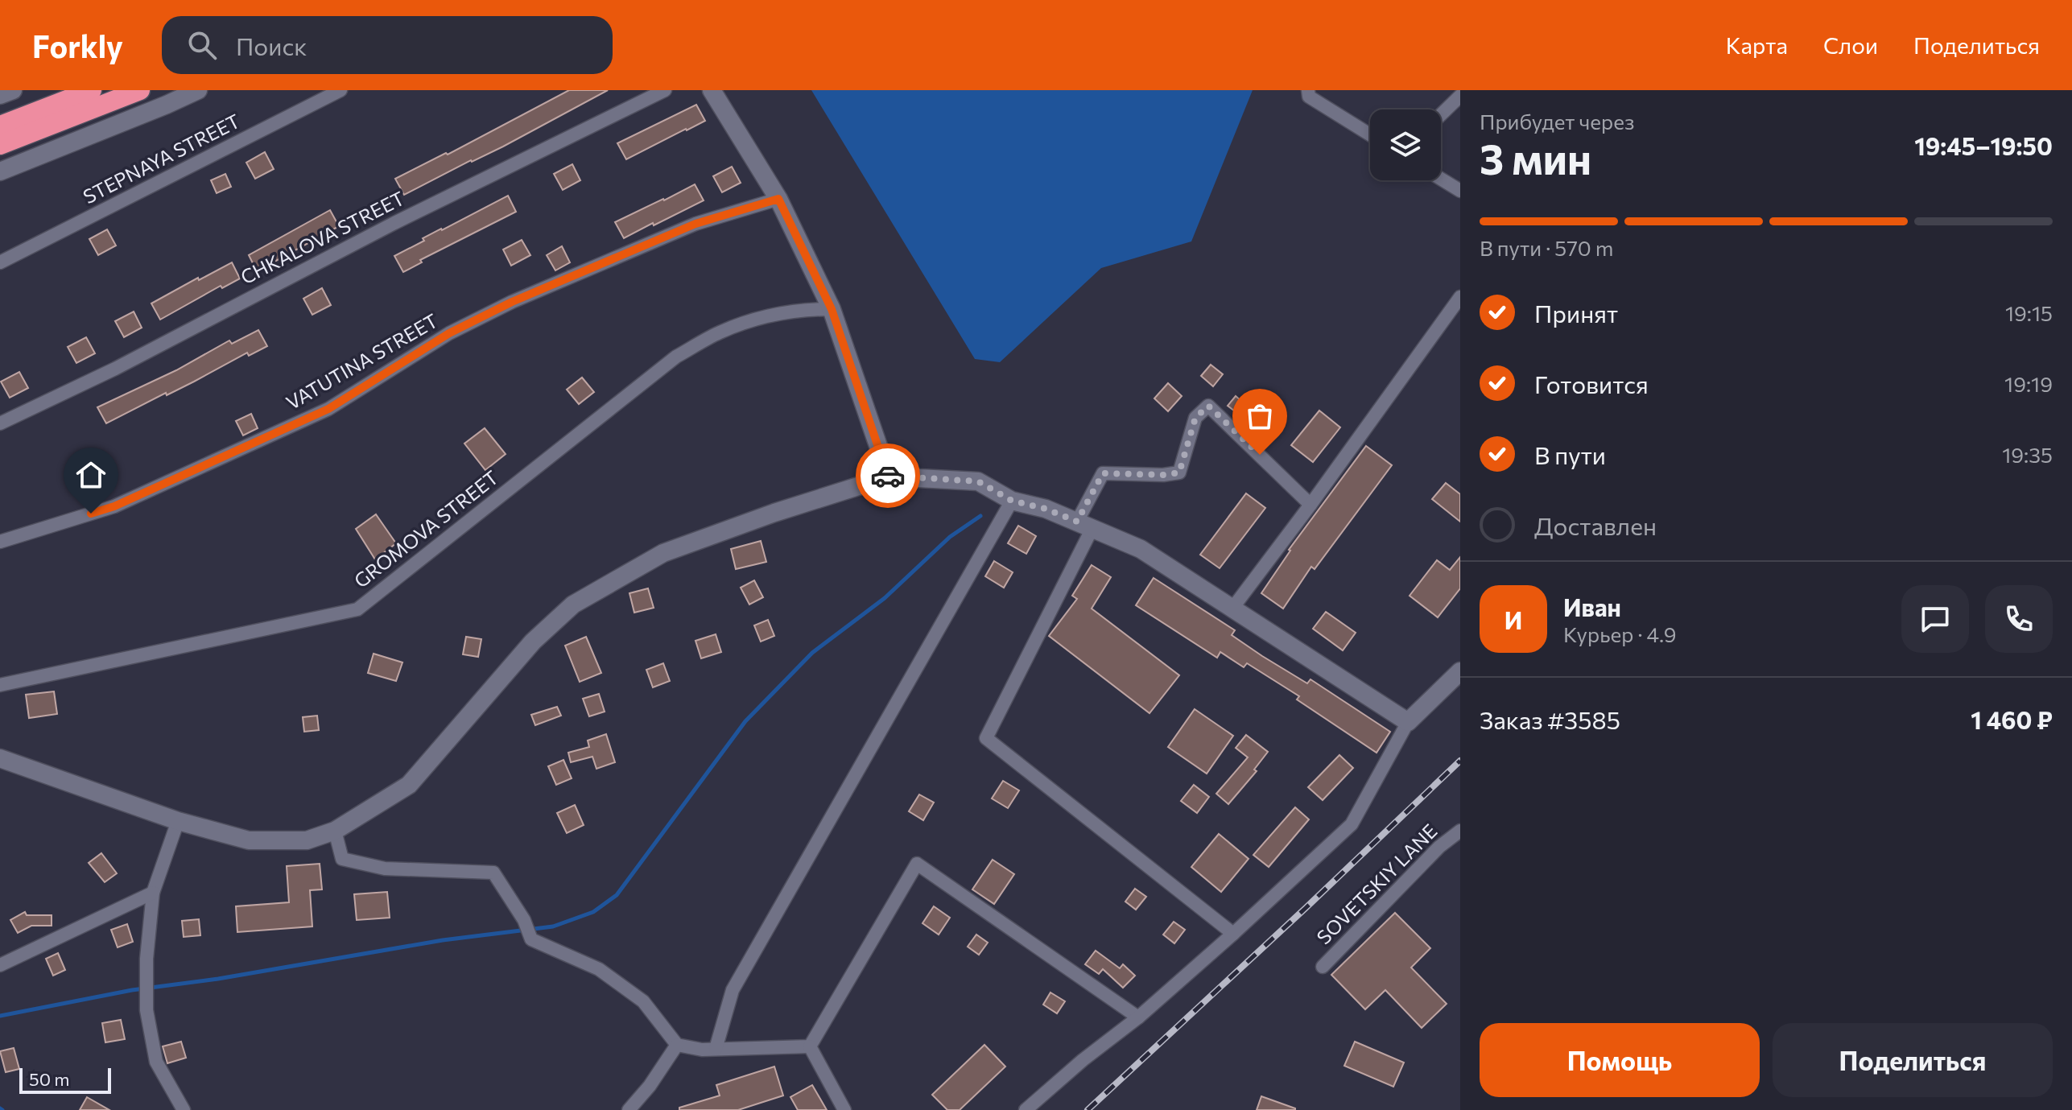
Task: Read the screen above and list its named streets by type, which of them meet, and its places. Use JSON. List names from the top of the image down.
{
  "streets": {
    "street": [
      "STEPNAYA STREET",
      "CHKALOVA STREET",
      "VATUTINA STREET",
      "GROMOVA STREET",
      "SOVETSKIY LANE"
    ]
  },
  "scale_bar": "50 m",
  "page": {
    "header": "Forkly",
    "search": "Поиск",
    "nav": ["Карта", "Слои", "Поделиться"],
    "heading": ["3 мин", "Прибудет через", "19:45–19:50"],
    "panel": [
      "Иван",
      "Курьер · 4.9",
      "Заказ #3585",
      "1 460 ₽"
    ],
    "bar": "В пути · 570 m",
    "list": [
      ["Принят", "19:15"],
      ["Готовится", "19:19"],
      ["В пути", "19:35"],
      "Доставлен"
    ],
    "round": "И",
    "buttons": ["Помощь", "Поделиться"],
    "scale": "50 m"
  }
}
